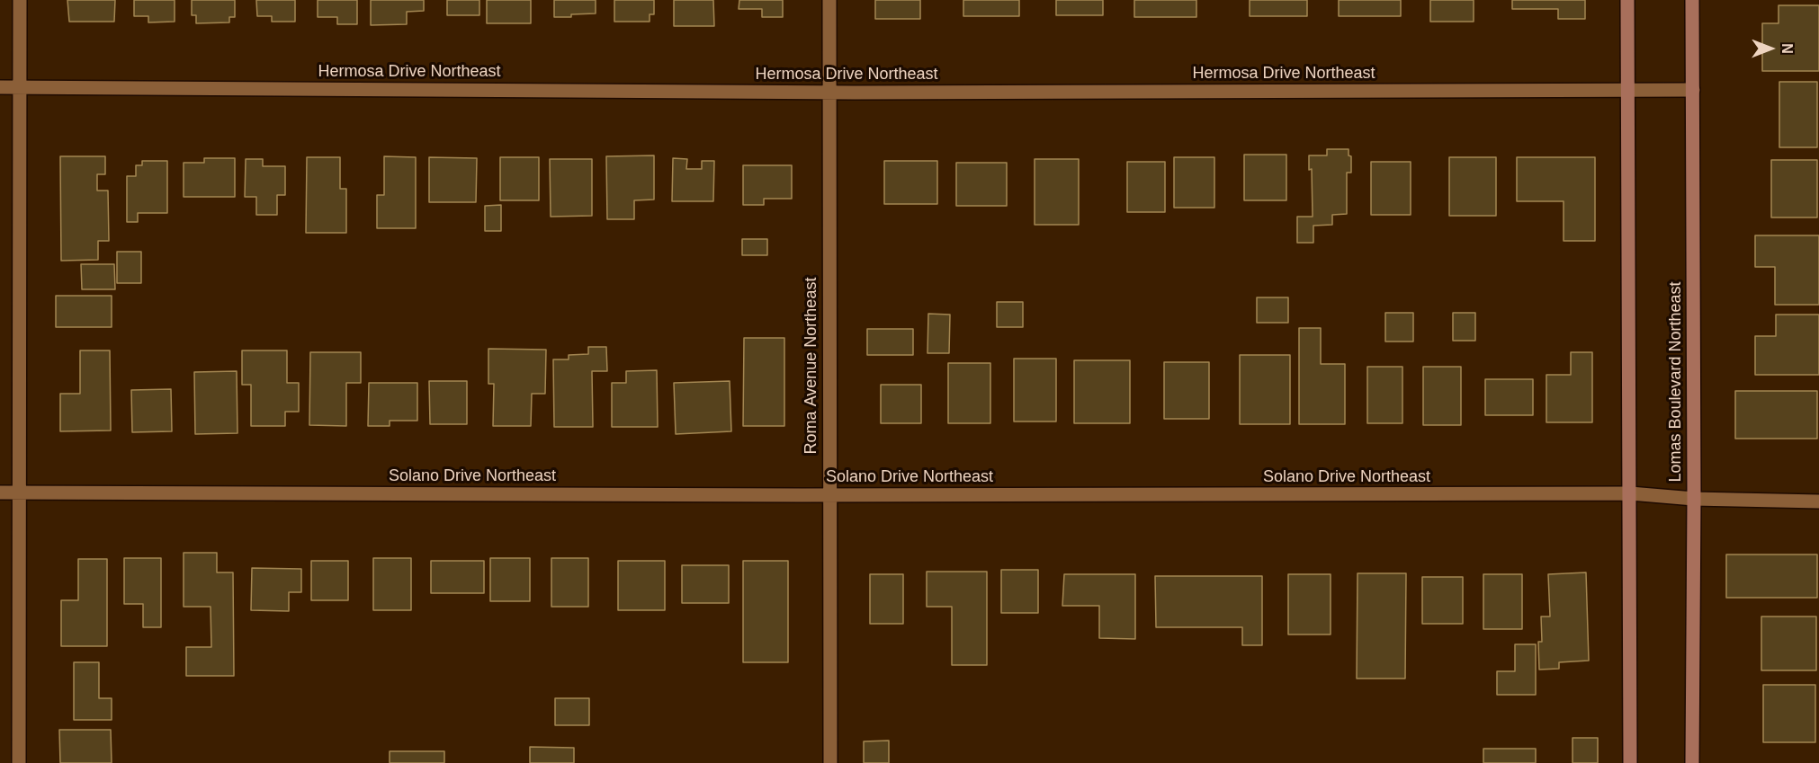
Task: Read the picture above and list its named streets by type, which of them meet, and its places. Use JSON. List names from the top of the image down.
{
  "streets": {
    "main road": ["Lomas Boulevard Northeast"],
    "street": ["Hermosa Drive Northeast", "Roma Avenue Northeast", "Solano Drive Northeast"]
  },
  "crossings": [
    ["Hermosa Drive Northeast", "Roma Avenue Northeast"],
    ["Hermosa Drive Northeast", "Lomas Boulevard Northeast"],
    ["Roma Avenue Northeast", "Solano Drive Northeast"],
    ["Lomas Boulevard Northeast", "Solano Drive Northeast"]
  ],
  "north": "right"
}
